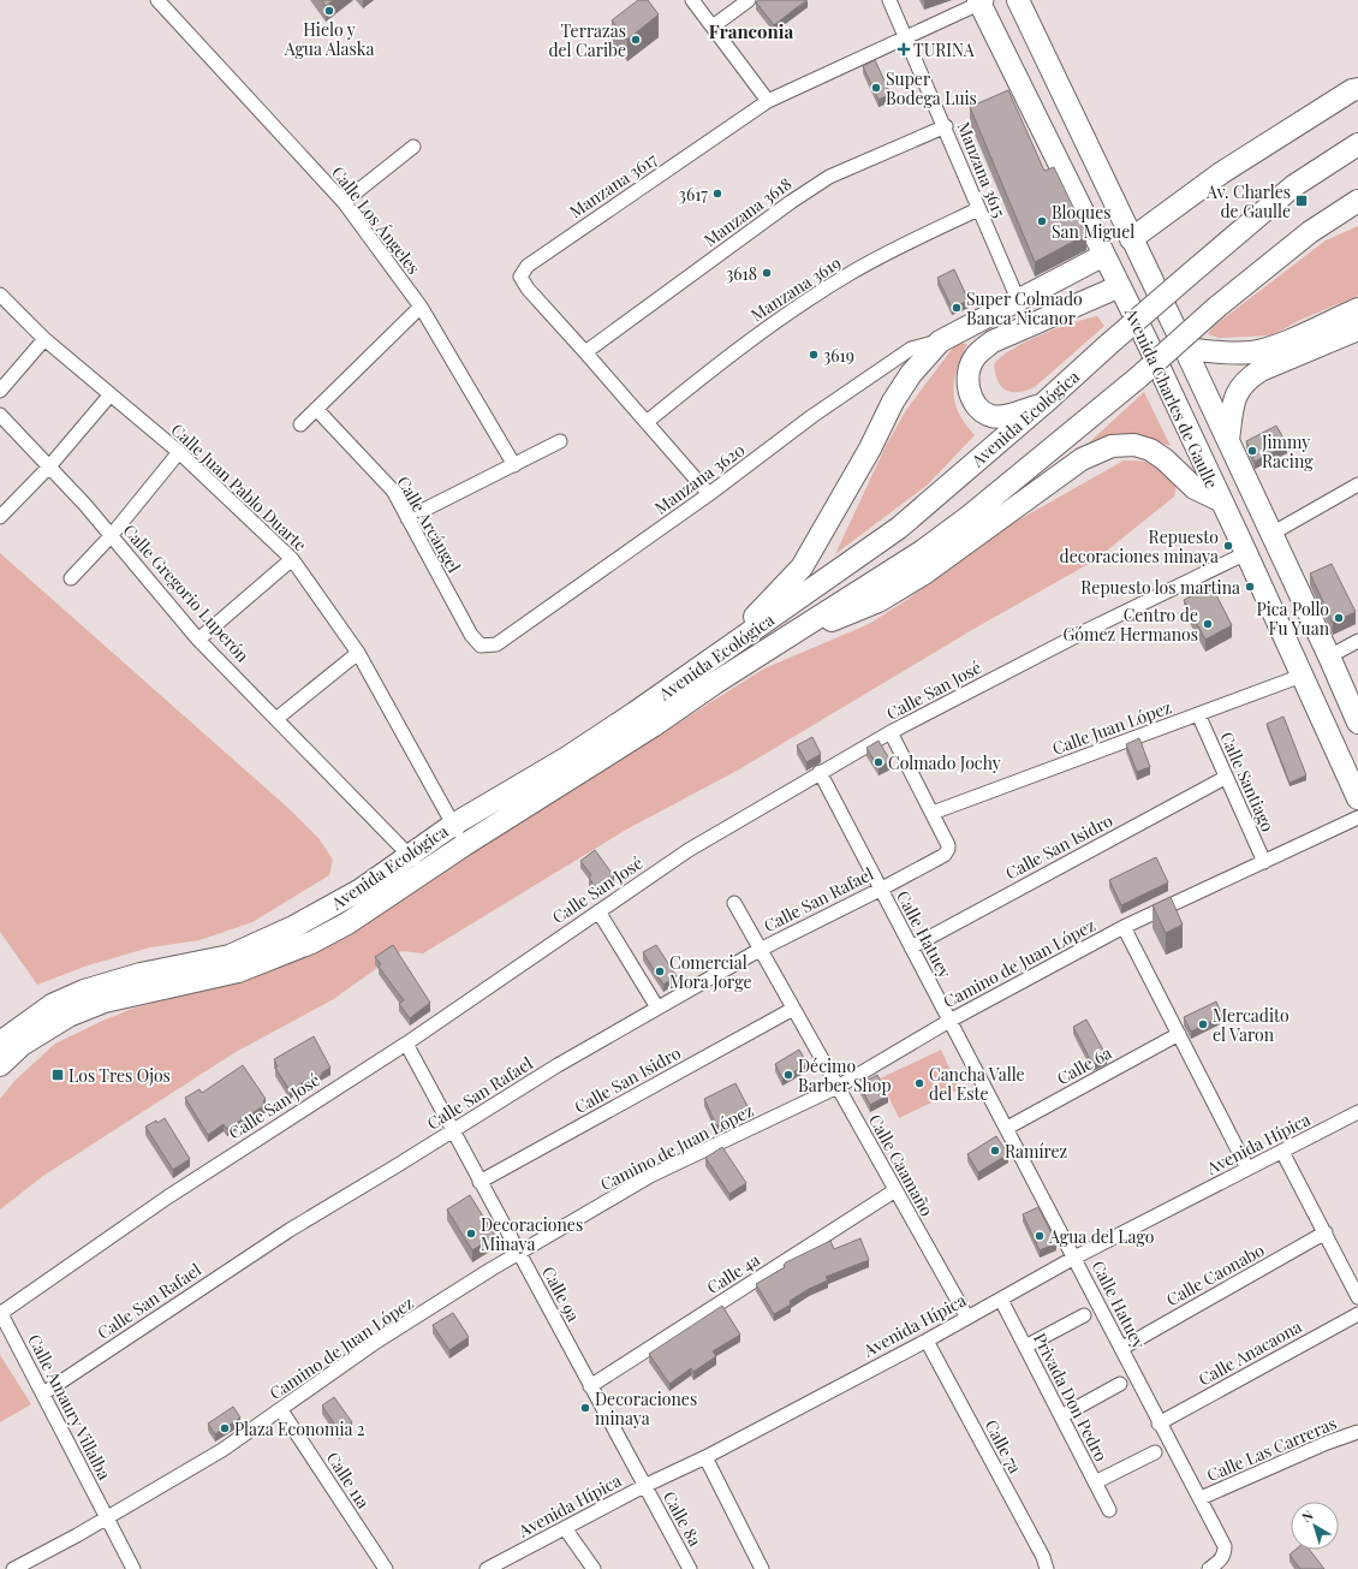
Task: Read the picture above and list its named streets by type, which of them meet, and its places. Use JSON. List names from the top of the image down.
{
  "streets": {
    "main road": ["Avenida Charles de Gaulle", "Avenida Ecológica"],
    "street": [
      "Manzana 3615",
      "Manzana 3617",
      "Manzana 3618",
      "Calle Los Ángeles",
      "Manzana 3619",
      "Manzana 3620",
      "Calle Juan Pablo Duarte",
      "Calle Arcángel",
      "Calle Gregorio Luperón",
      "Calle San José",
      "Calle Juan López",
      "Calle Santiago",
      "Calle San Isidro",
      "Calle San Rafael",
      "Calle Hatuey",
      "Camino de Juan López",
      "Calle 6a",
      "Avenida Hípica",
      "Calle Caamaño",
      "Calle 4a",
      "Calle Caonabo",
      "Calle 9a",
      "Calle Anacaona",
      "Privada Don Pedro",
      "Calle Amaury Villalba",
      "Calle 7a",
      "Calle Las Carreras",
      "Calle 11a",
      "Calle 8a"
    ]
  },
  "crossings": [
    ["Manzana 3615", "Manzana 3617"],
    ["Manzana 3615", "Manzana 3618"],
    ["Manzana 3615", "Manzana 3619"],
    ["Manzana 3617", "Manzana 3618"],
    ["Manzana 3617", "Manzana 3619"],
    ["Manzana 3617", "Avenida Charles de Gaulle"],
    ["Manzana 3617", "Manzana 3620"],
    ["Avenida Charles de Gaulle", "Calle San José"],
    ["Avenida Charles de Gaulle", "Calle Juan López"],
    ["Avenida Ecológica", "Calle Juan Pablo Duarte"],
    ["Avenida Ecológica", "Calle Gregorio Luperón"],
    ["Manzana 3620", "Calle Arcángel"],
    ["Calle San José", "Calle Hatuey"],
    ["Calle San José", "Calle 9a"],
    ["Calle San José", "Calle Amaury Villalba"],
    ["Calle Juan López", "Calle Santiago"],
    ["Calle Juan López", "Calle San Rafael"],
    ["Calle Santiago", "Calle San Isidro"],
    ["Calle Santiago", "Camino de Juan López"],
    ["Calle San Isidro", "Calle Hatuey"],
    ["Calle San Isidro", "Calle Caamaño"],
    ["Calle San Isidro", "Calle 9a"],
    ["Calle San Rafael", "Calle Hatuey"],
    ["Calle San Rafael", "Calle Caamaño"],
    ["Calle San Rafael", "Calle 9a"],
    ["Calle San Rafael", "Calle Amaury Villalba"],
    ["Calle Hatuey", "Camino de Juan López"],
    ["Calle Hatuey", "Calle 6a"],
    ["Calle Hatuey", "Avenida Hípica"],
    ["Calle Hatuey", "Calle Caonabo"],
    ["Calle Hatuey", "Calle Anacaona"],
    ["Calle Hatuey", "Calle Las Carreras"],
    ["Camino de Juan López", "Calle Caamaño"],
    ["Camino de Juan López", "Calle 9a"],
    ["Camino de Juan López", "Calle Amaury Villalba"],
    ["Camino de Juan López", "Calle 11a"],
    ["Avenida Hípica", "Calle Caamaño"],
    ["Avenida Hípica", "Calle 9a"],
    ["Avenida Hípica", "Privada Don Pedro"],
    ["Avenida Hípica", "Calle 7a"],
    ["Avenida Hípica", "Calle 8a"],
    ["Calle Caamaño", "Calle 4a"],
    ["Calle 4a", "Calle 9a"],
    ["Calle 9a", "Calle 8a"]
  ],
  "districts": ["Franconia"],
  "places": {
    "other": [
      "Hielo y Agua Alaska",
      "Terrazas del Caribe",
      "Super Bodega Luis",
      "3617",
      "Bloques San Miguel",
      "3618",
      "Super Colmado Banca Nicanor",
      "3619",
      "Jimmy Racing",
      "Repuesto decoraciones minaya",
      "Repuesto los martina",
      "Pica Pollo Fu Yuan",
      "Centro de Gómez Hermanos",
      "Colmado Jochy",
      "Comercial Mora Jorge",
      "Mercadito el Varon",
      "Décimo Barber Shop",
      "Cancha Valle del Este",
      "Ramírez",
      "Decoraciones Minaya",
      "Agua del Lago",
      "Decoraciones minaya",
      "Plaza Economia 2"
    ],
    "health": ["TURINA"],
    "transit": ["Av. Charles de Gaulle", "Los Tres Ojos"]
  },
  "north": "top left"
}
